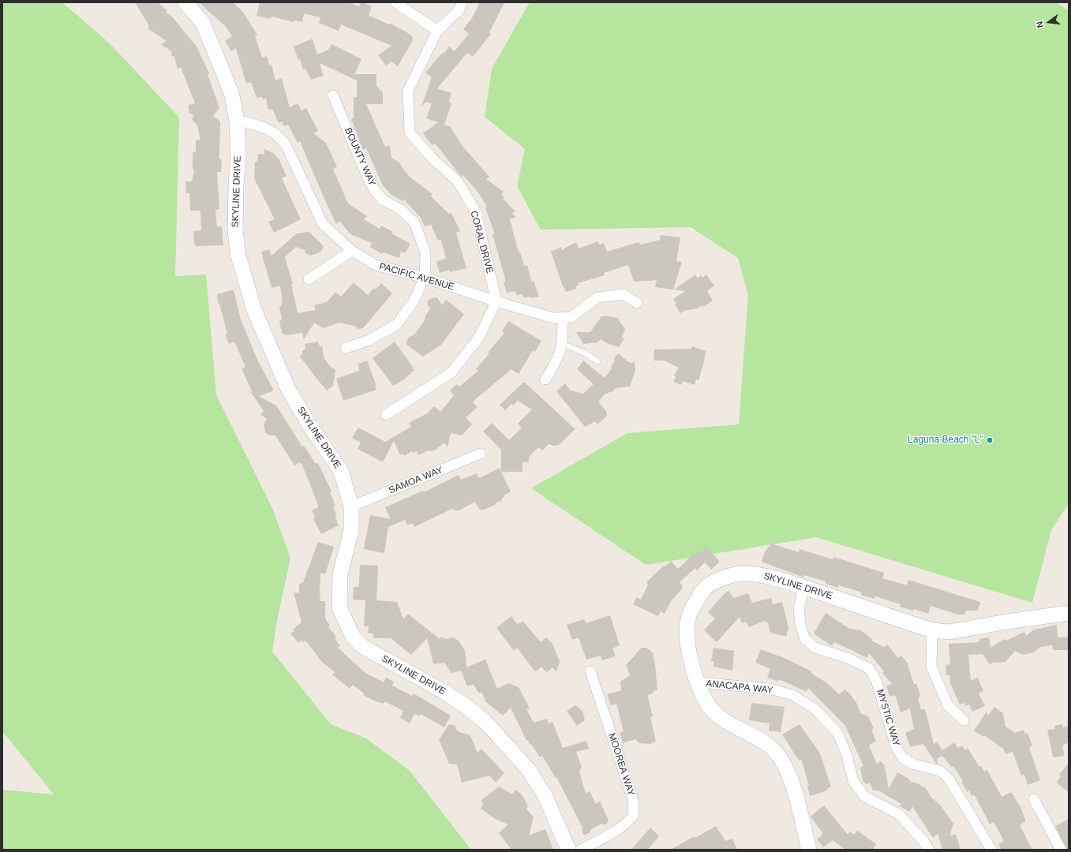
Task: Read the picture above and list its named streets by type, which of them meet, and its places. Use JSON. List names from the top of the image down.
{
  "streets": {
    "street": [
      "BOUNTY WAY",
      "SKYLINE DRIVE",
      "CORAL DRIVE",
      "PACIFIC AVENUE",
      "SAMOA WAY",
      "ANACAPA WAY",
      "MYSTIC WAY",
      "MOOREA WAY"
    ]
  },
  "crossings": [
    ["BOUNTY WAY", "PACIFIC AVENUE"],
    ["SKYLINE DRIVE", "PACIFIC AVENUE"],
    ["SKYLINE DRIVE", "SAMOA WAY"],
    ["SKYLINE DRIVE", "ANACAPA WAY"],
    ["SKYLINE DRIVE", "MYSTIC WAY"],
    ["CORAL DRIVE", "PACIFIC AVENUE"]
  ],
  "places": ["Laguna Beach \"L\""],
  "north": "left"
}
